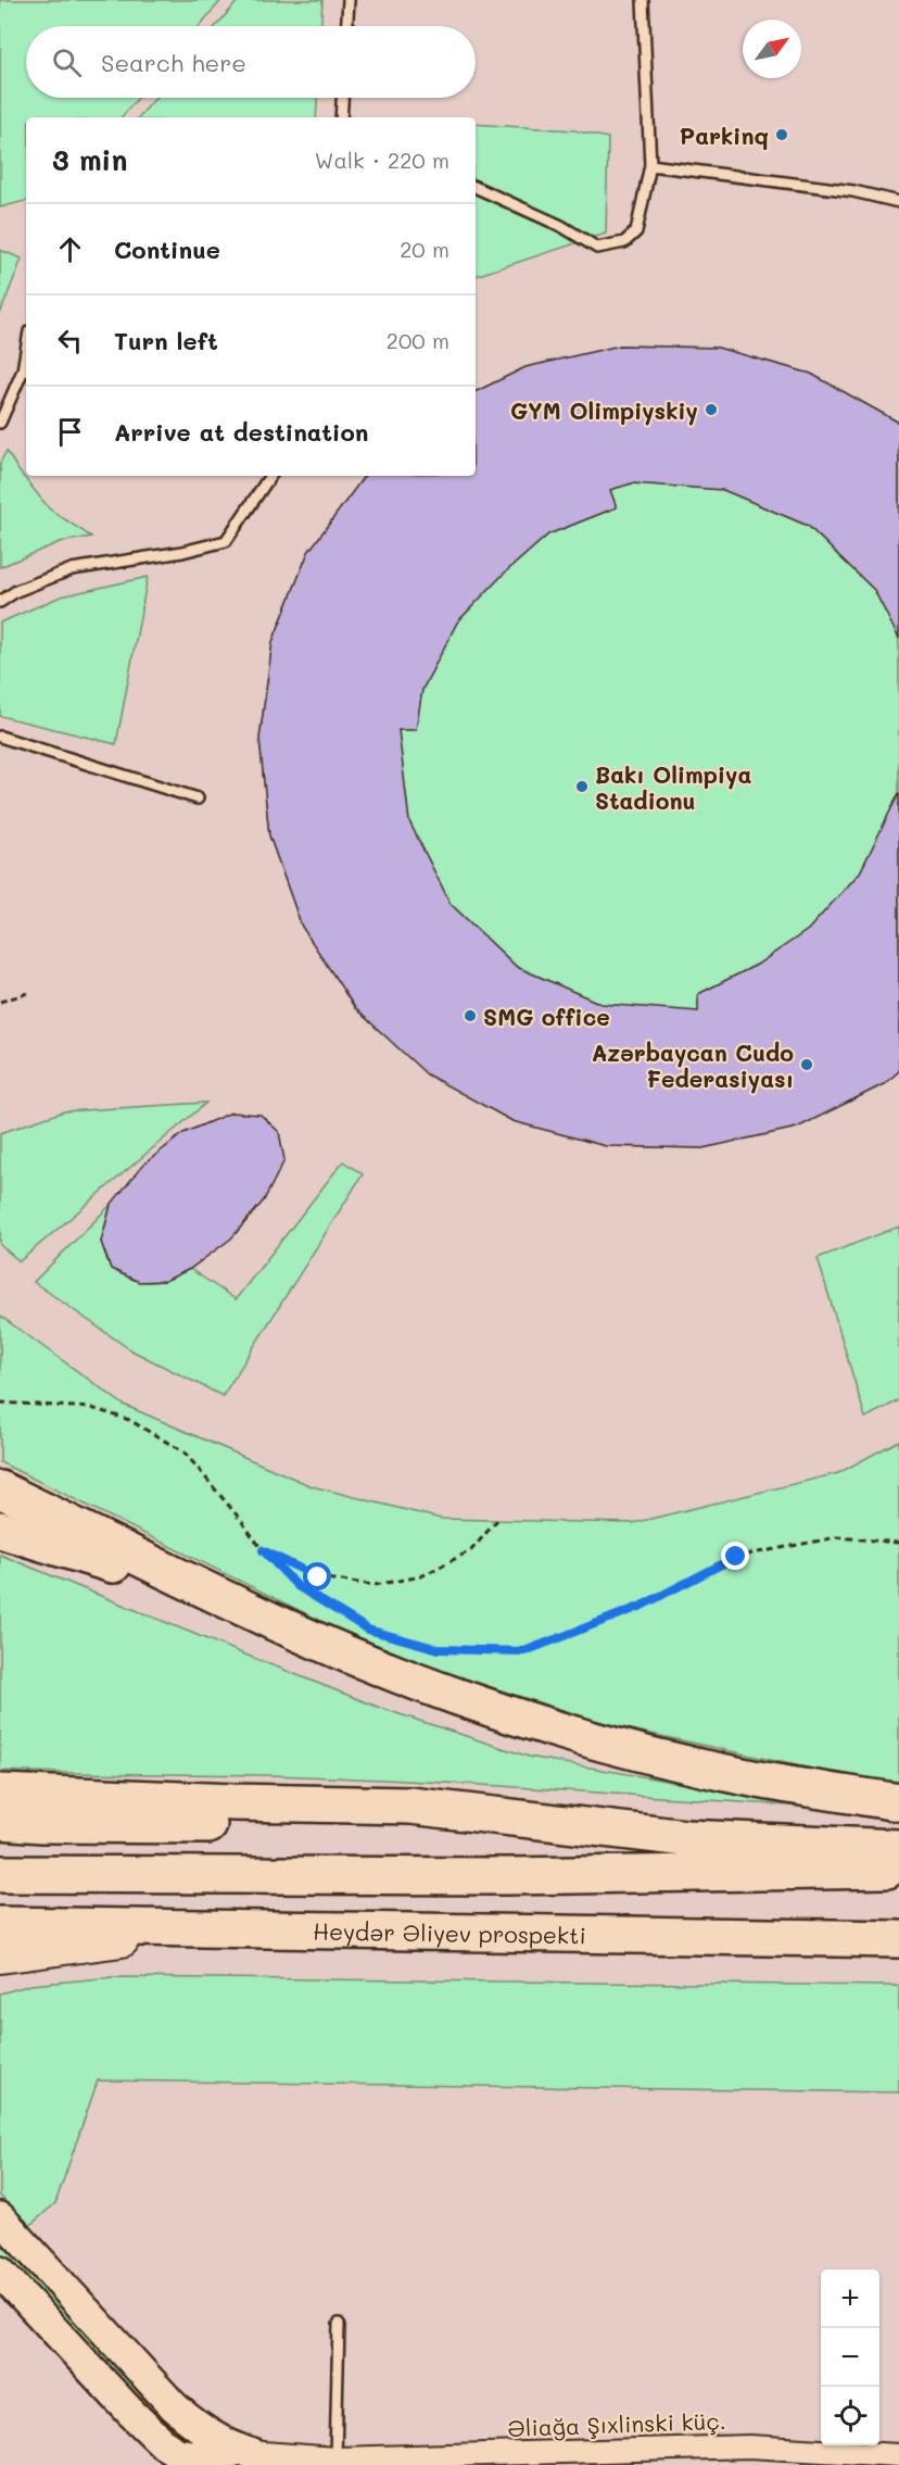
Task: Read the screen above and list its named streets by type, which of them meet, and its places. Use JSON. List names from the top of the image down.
{
  "streets": {
    "highway": ["Heydər Əliyev prospekti"],
    "street": ["Əliağa Şıxlinski küç."]
  },
  "places": [
    "Parkinq",
    "GYM Olimpiyskiy",
    "Bakı Olimpiya Stadionu",
    "SMG office",
    "Azərbaycan Cudo Federasiyası"
  ],
  "north": "top right",
  "page": {
    "search": "Search here",
    "heading": ["3 min", "Walk · 220 m"],
    "list": [
      ["Continue", "20 m"],
      ["Turn left", "200 m"],
      "Arrive at destination"
    ],
    "map_buttons": ["+", "−"]
  }
}
